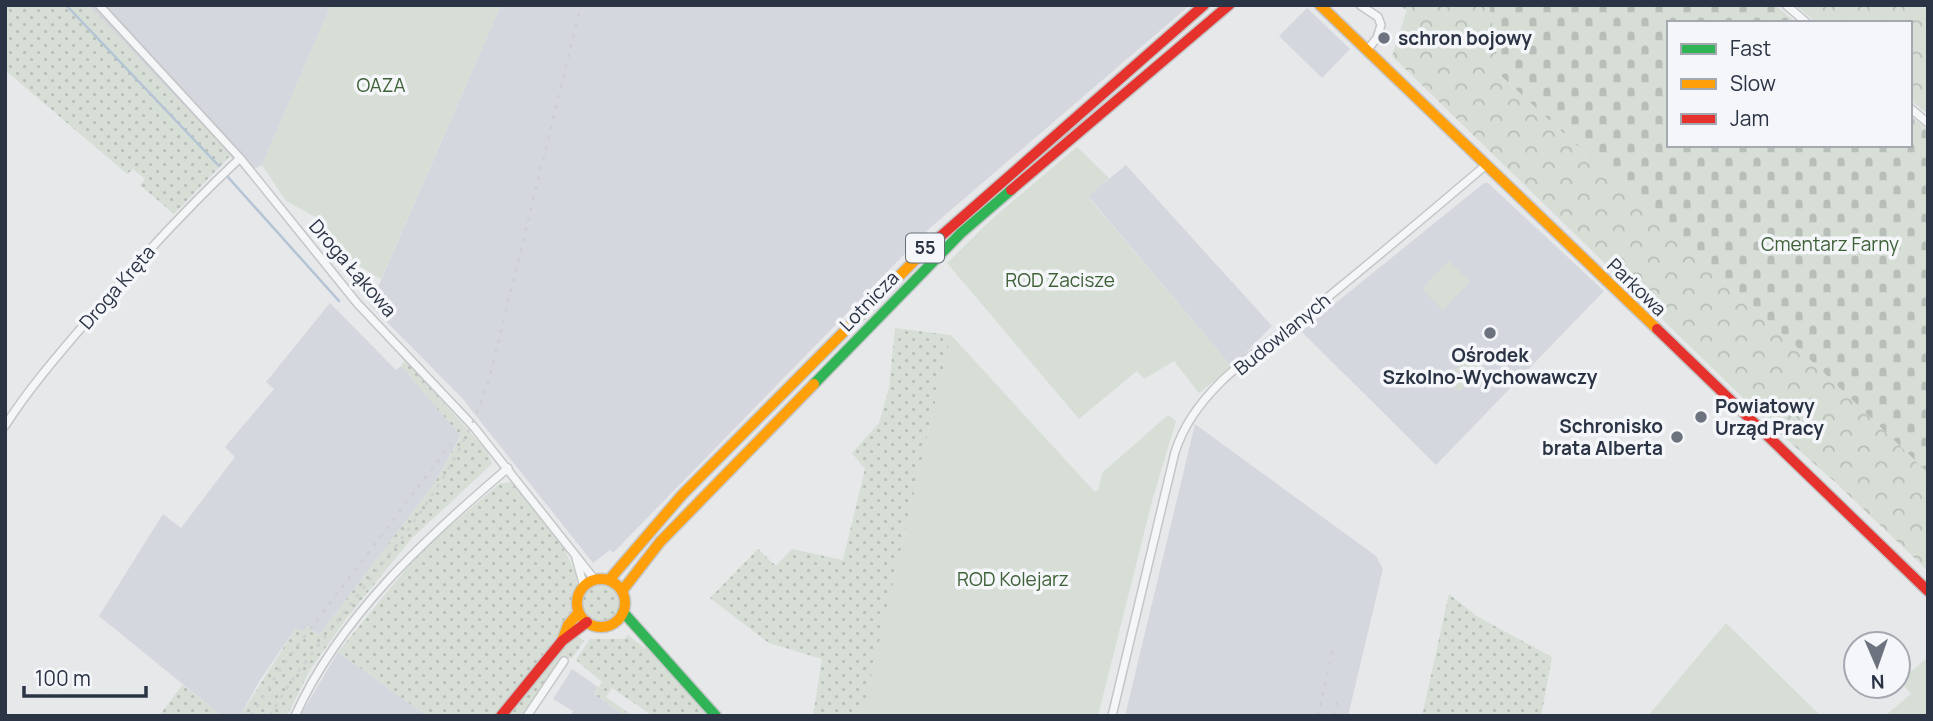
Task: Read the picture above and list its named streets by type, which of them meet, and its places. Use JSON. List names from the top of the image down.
{
  "streets": {
    "main road": ["55", "Parkowa", "Lotnicza"],
    "street": ["Droga Łąkowa", "Droga Kręta", "Budowlanych"]
  },
  "crossings": [
    ["Droga Łąkowa", "Droga Kręta"],
    ["Droga Łąkowa", "Lotnicza"],
    ["Parkowa", "Budowlanych"]
  ],
  "parks": [
    "OAZA",
    "Cmentarz Farny",
    "ROD Zacisze",
    "ROD Kolejarz"
  ],
  "places": [
    "schron bojowy",
    "Ośrodek Szkolno-Wychowawczy",
    "Powiatowy Urząd Pracy",
    "Schronisko brata Alberta"
  ],
  "legend": ["Fast", "Slow", "Jam"],
  "scale_bar": "100 m",
  "north": "bottom"
}
